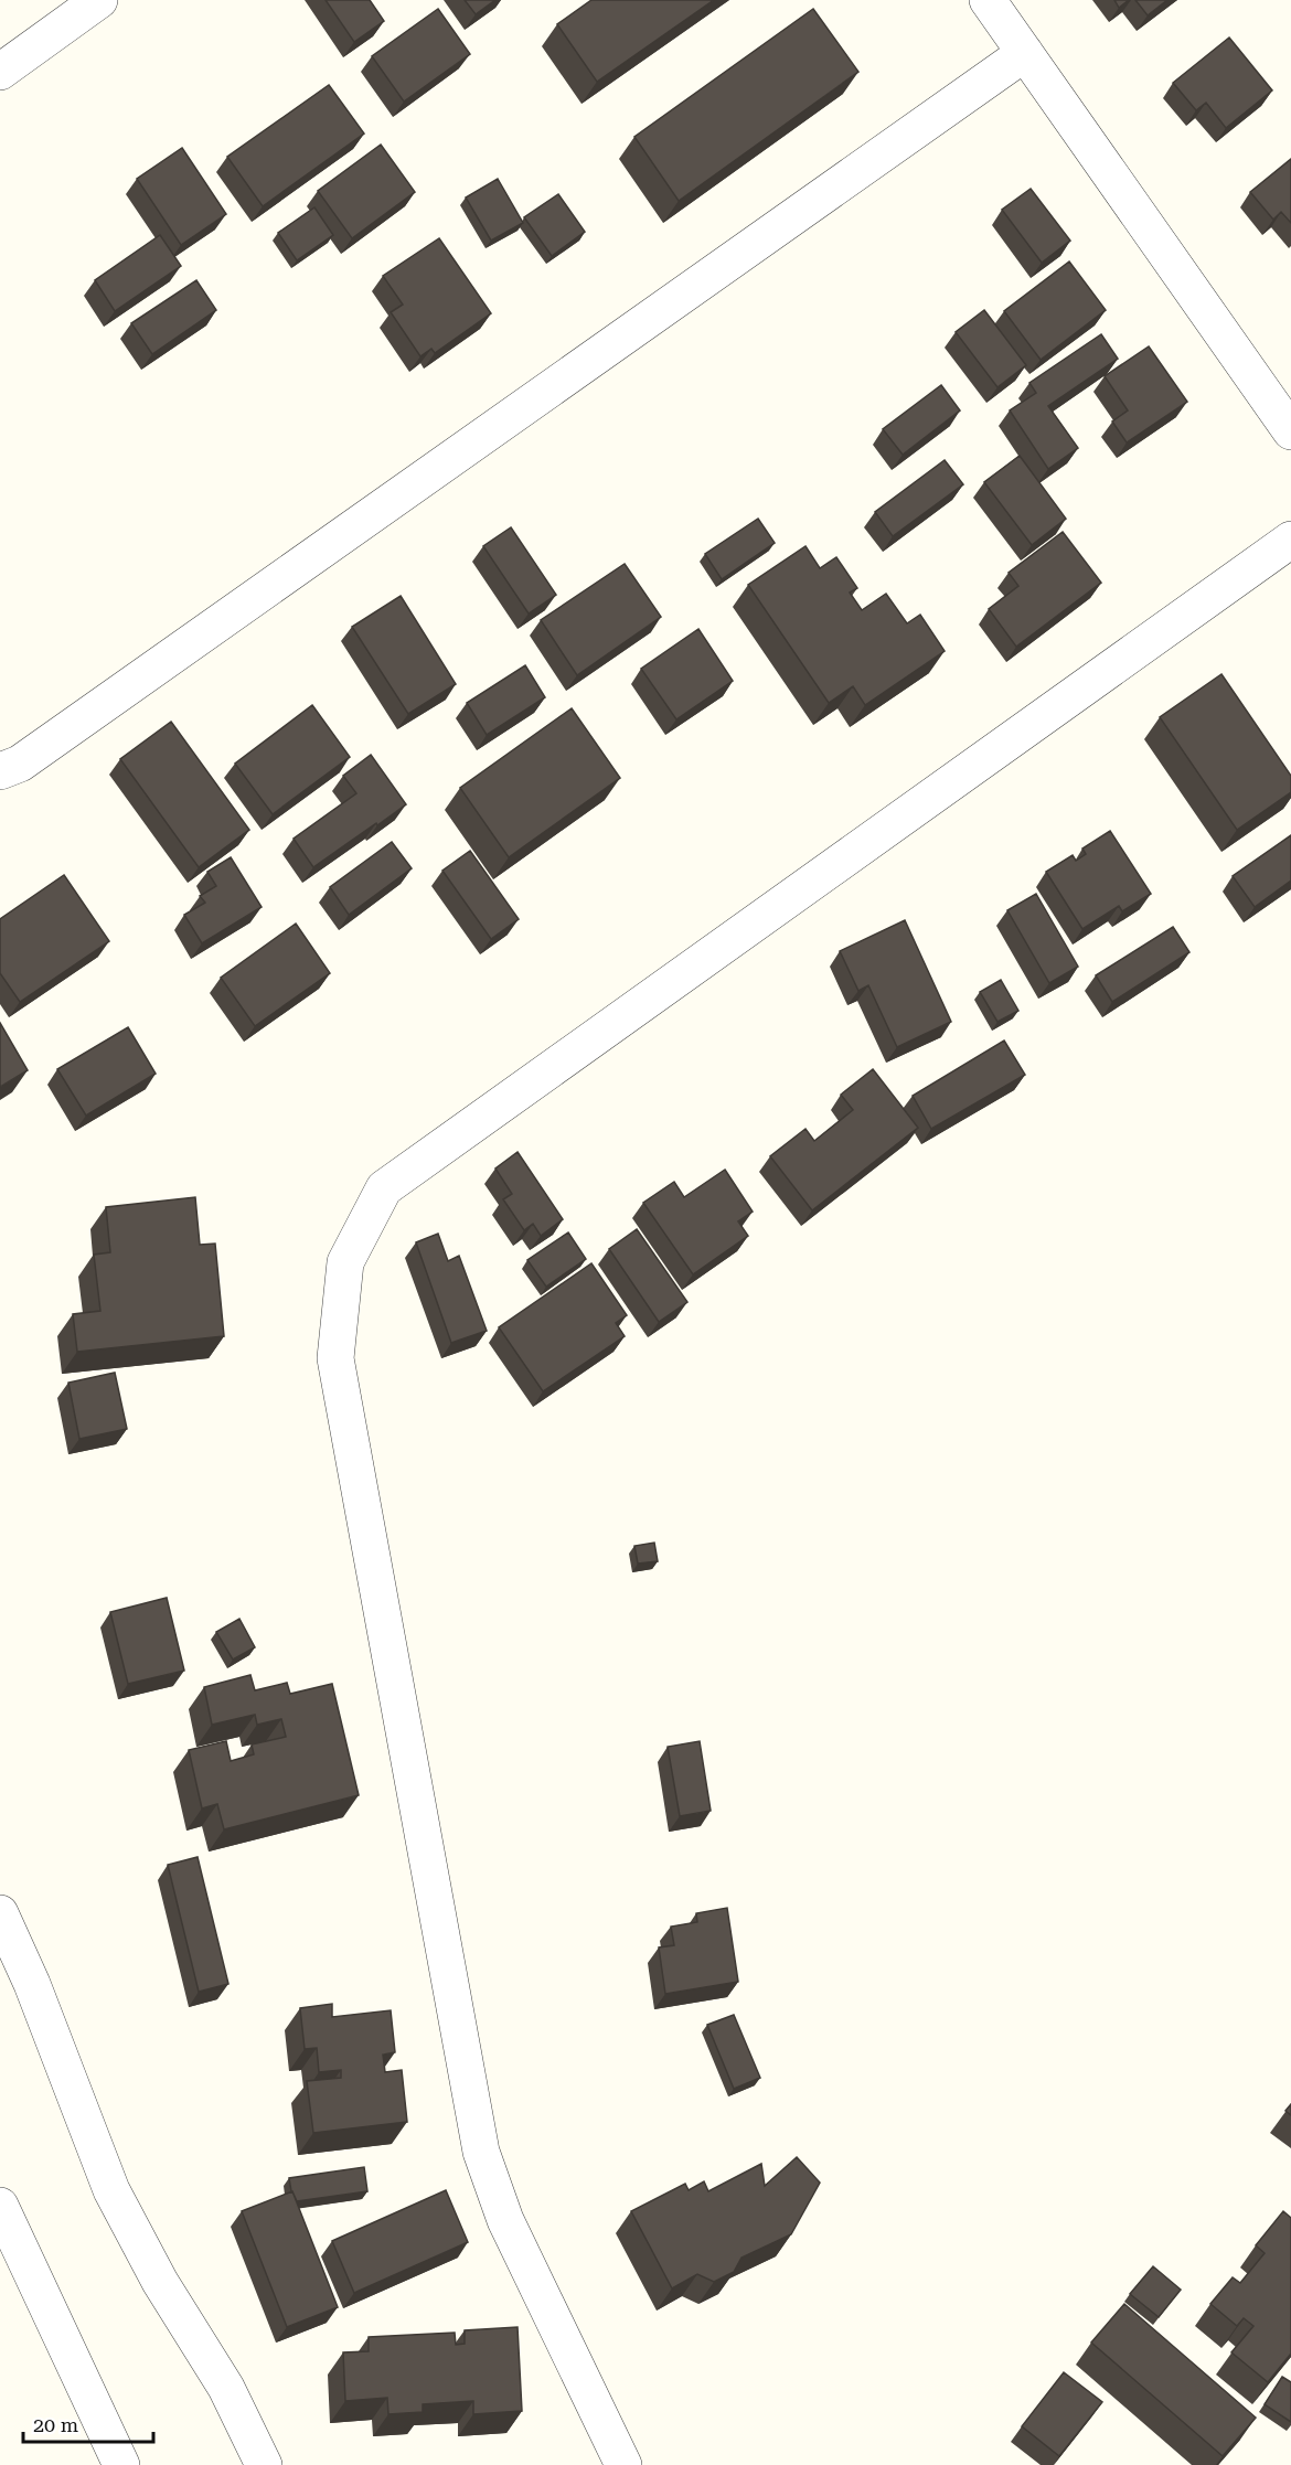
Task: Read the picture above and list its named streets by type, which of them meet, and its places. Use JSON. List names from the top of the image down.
{
  "scale_bar": "20 m"
}
